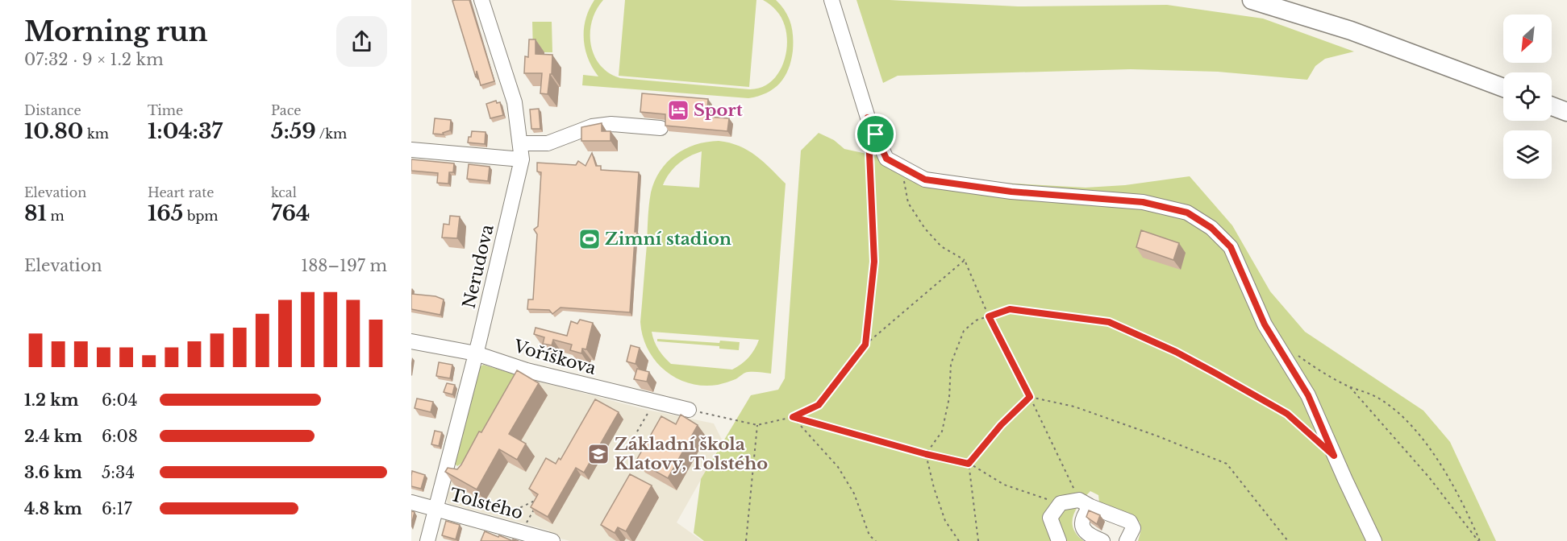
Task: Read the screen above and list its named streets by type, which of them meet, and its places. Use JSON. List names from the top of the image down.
{
  "streets": {
    "street": ["Nerudova", "Voříškova", "Tolstého"]
  },
  "crossings": [
    ["Nerudova", "Voříškova"],
    ["Nerudova", "Tolstého"]
  ],
  "places": {
    "hotel": ["Sport"],
    "sports": ["Zimní stadion"],
    "school or university": ["Základní škola Klatovy, Tolstého"]
  },
  "north": "bottom left",
  "page": {
    "heading": ["Morning run", "07:32 · 9 × 1.2 km"],
    "stats": [
      ["Distance", "10.80 km"],
      ["Time", "1:04:37"],
      ["Pace", "5:59 /km"],
      ["Elevation", "81 m"],
      ["Heart rate", "165 bpm"],
      ["kcal", "764"]
    ],
    "chart": ["Elevation", "188–197 m"],
    "list": [
      {
        "name": "1.2 km",
        "note": "6:04"
      },
      {
        "name": "2.4 km",
        "note": "6:08"
      },
      {
        "name": "3.6 km",
        "note": "5:34"
      },
      {
        "name": "4.8 km",
        "note": "6:17"
      }
    ]
  }
}
